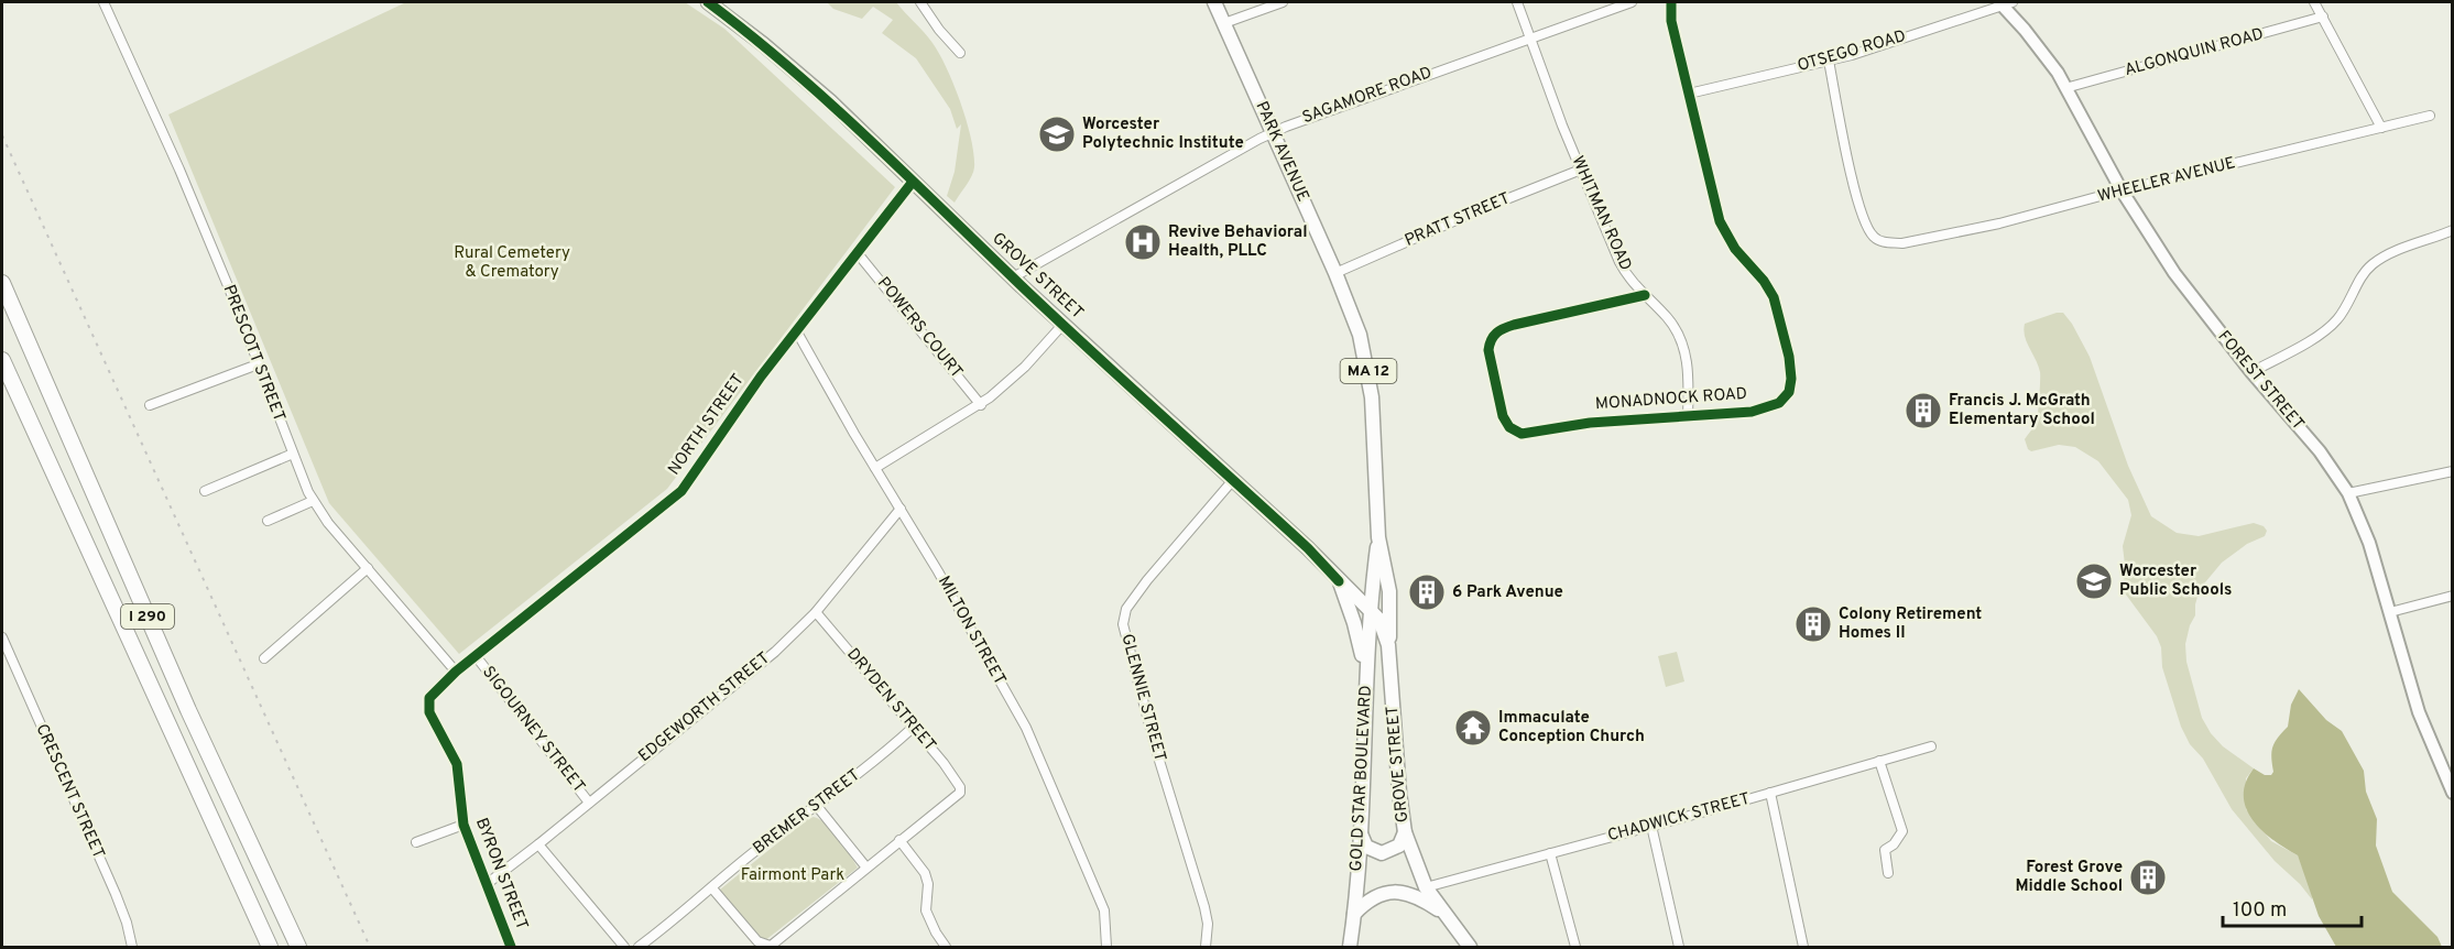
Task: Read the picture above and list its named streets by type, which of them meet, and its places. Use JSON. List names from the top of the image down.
{
  "streets": {
    "highway": ["I 290"],
    "main road": [
      "PARK AVENUE",
      "GROVE STREET",
      "MA 12",
      "FOREST STREET",
      "GOLD STAR BOULEVARD"
    ],
    "street": [
      "OTSEGO ROAD",
      "ALGONQUIN ROAD",
      "SAGAMORE ROAD",
      "WHEELER AVENUE",
      "WHITMAN ROAD",
      "PRATT STREET",
      "POWERS COURT",
      "PRESCOTT STREET",
      "MONADNOCK ROAD",
      "NORTH STREET",
      "MILTON STREET",
      "GLENNIE STREET",
      "DRYDEN STREET",
      "EDGEWORTH STREET",
      "SIGOURNEY STREET",
      "CRESCENT STREET",
      "BREMER STREET",
      "CHADWICK STREET",
      "BYRON STREET"
    ]
  },
  "crossings": [
    ["OTSEGO ROAD", "WHEELER AVENUE"],
    ["OTSEGO ROAD", "FOREST STREET"],
    ["OTSEGO ROAD", "MONADNOCK ROAD"],
    ["ALGONQUIN ROAD", "FOREST STREET"],
    ["SAGAMORE ROAD", "PARK AVENUE"],
    ["SAGAMORE ROAD", "WHITMAN ROAD"],
    ["SAGAMORE ROAD", "GROVE STREET"],
    ["PARK AVENUE", "PRATT STREET"],
    ["PARK AVENUE", "GROVE STREET"],
    ["PARK AVENUE", "GOLD STAR BOULEVARD"],
    ["WHEELER AVENUE", "FOREST STREET"],
    ["WHITMAN ROAD", "PRATT STREET"],
    ["WHITMAN ROAD", "MONADNOCK ROAD"],
    ["GROVE STREET", "NORTH STREET"],
    ["GROVE STREET", "GLENNIE STREET"],
    ["GROVE STREET", "GOLD STAR BOULEVARD"],
    ["GROVE STREET", "CHADWICK STREET"],
    ["POWERS COURT", "NORTH STREET"],
    ["PRESCOTT STREET", "NORTH STREET"],
    ["NORTH STREET", "MILTON STREET"],
    ["NORTH STREET", "SIGOURNEY STREET"],
    ["NORTH STREET", "BYRON STREET"],
    ["MILTON STREET", "EDGEWORTH STREET"],
    ["DRYDEN STREET", "EDGEWORTH STREET"],
    ["DRYDEN STREET", "BREMER STREET"],
    ["EDGEWORTH STREET", "SIGOURNEY STREET"],
    ["EDGEWORTH STREET", "BYRON STREET"]
  ],
  "parks": ["Rural Cemetery & Crematory", "Fairmont Park"],
  "places": {
    "school or university": ["Worcester Polytechnic Institute", "Worcester Public Schools"],
    "hospital": ["Revive Behavioral Health, PLLC"],
    "building": [
      "Francis J. McGrath Elementary School",
      "6 Park Avenue",
      "Colony Retirement Homes II",
      "Forest Grove Middle School"
    ],
    "temple": ["Immaculate Conception Church"]
  },
  "scale_bar": "100 m"
}
